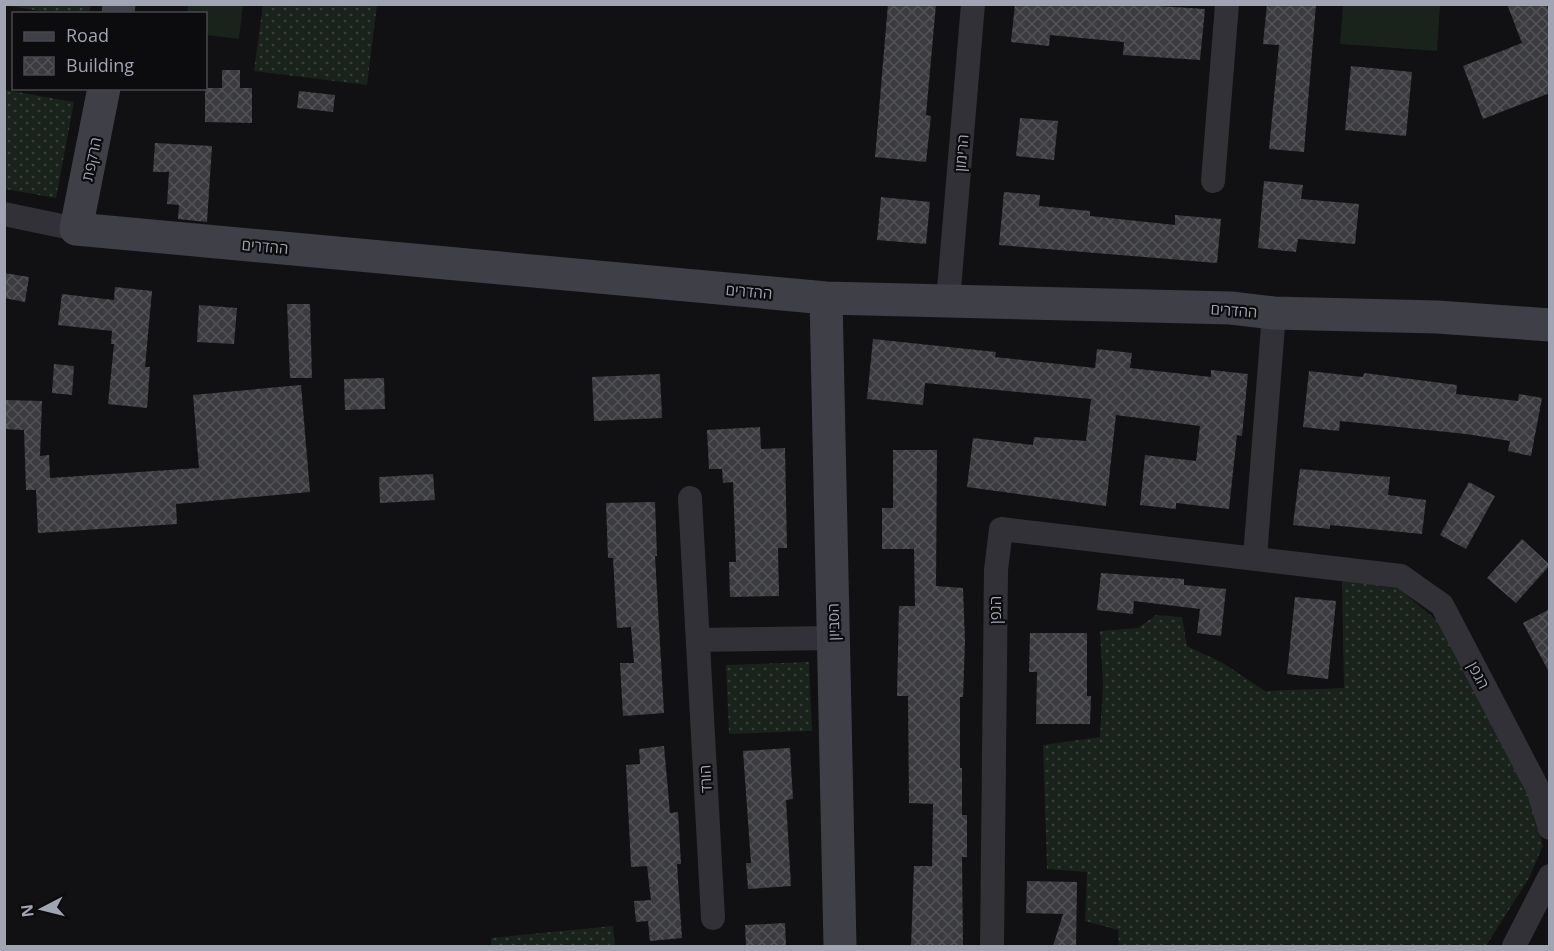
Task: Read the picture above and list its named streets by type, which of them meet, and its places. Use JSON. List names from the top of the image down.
{
  "streets": {
    "main road": ["הרקפת", "ההדרים", "הסביון"],
    "street": ["הרימון", "הגפן", "הורד"]
  },
  "crossings": [
    ["הרימון", "ההדרים"],
    ["הרקפת", "ההדרים"],
    ["ההדרים", "הסביון"]
  ],
  "legend": ["Road", "Building"],
  "north": "left"
}
